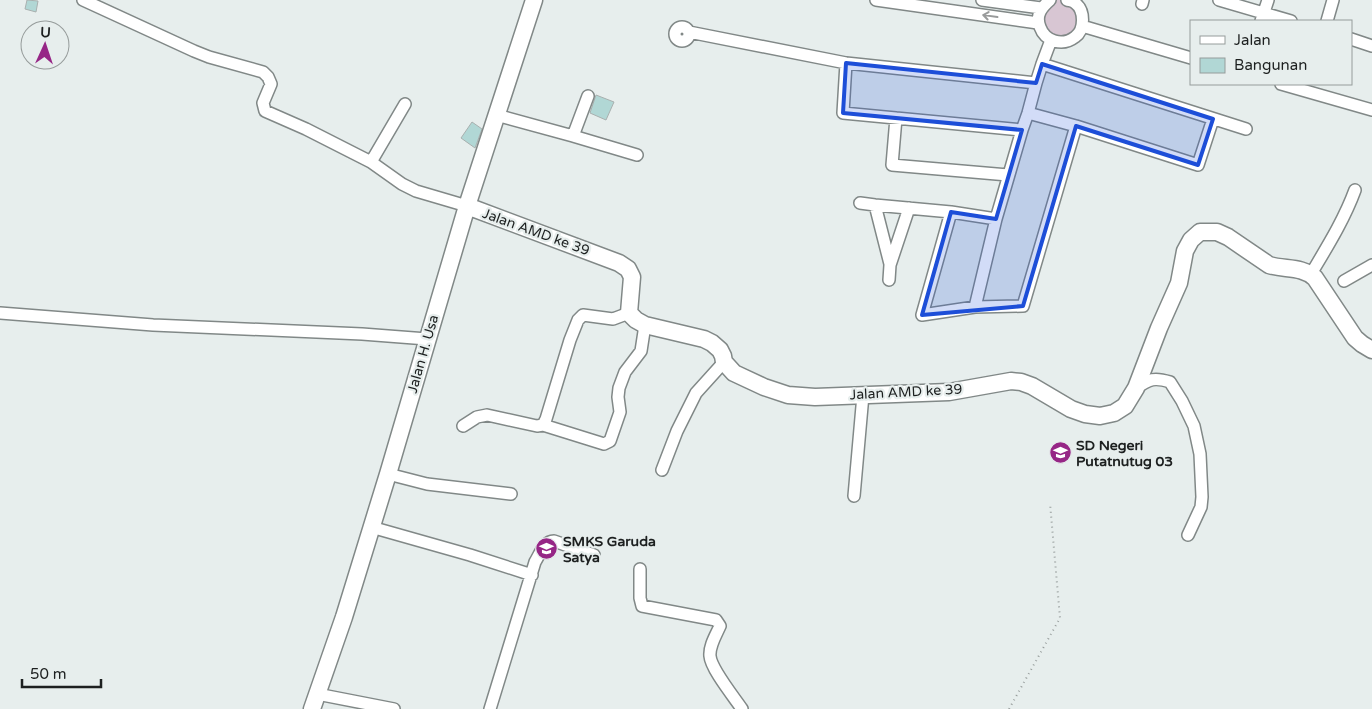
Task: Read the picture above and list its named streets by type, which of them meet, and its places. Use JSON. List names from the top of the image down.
{
  "streets": {
    "street": ["Jalan AMD ke 39", "Jalan H. Usa"]
  },
  "crossings": [
    ["Jalan AMD ke 39", "Jalan H. Usa"]
  ],
  "places": {
    "school or university": ["SD Negeri Putatnutug 03", "SMKS Garuda Satya"]
  },
  "legend": ["Jalan", "Bangunan"],
  "scale_bar": "50 m",
  "north": "top"
}
